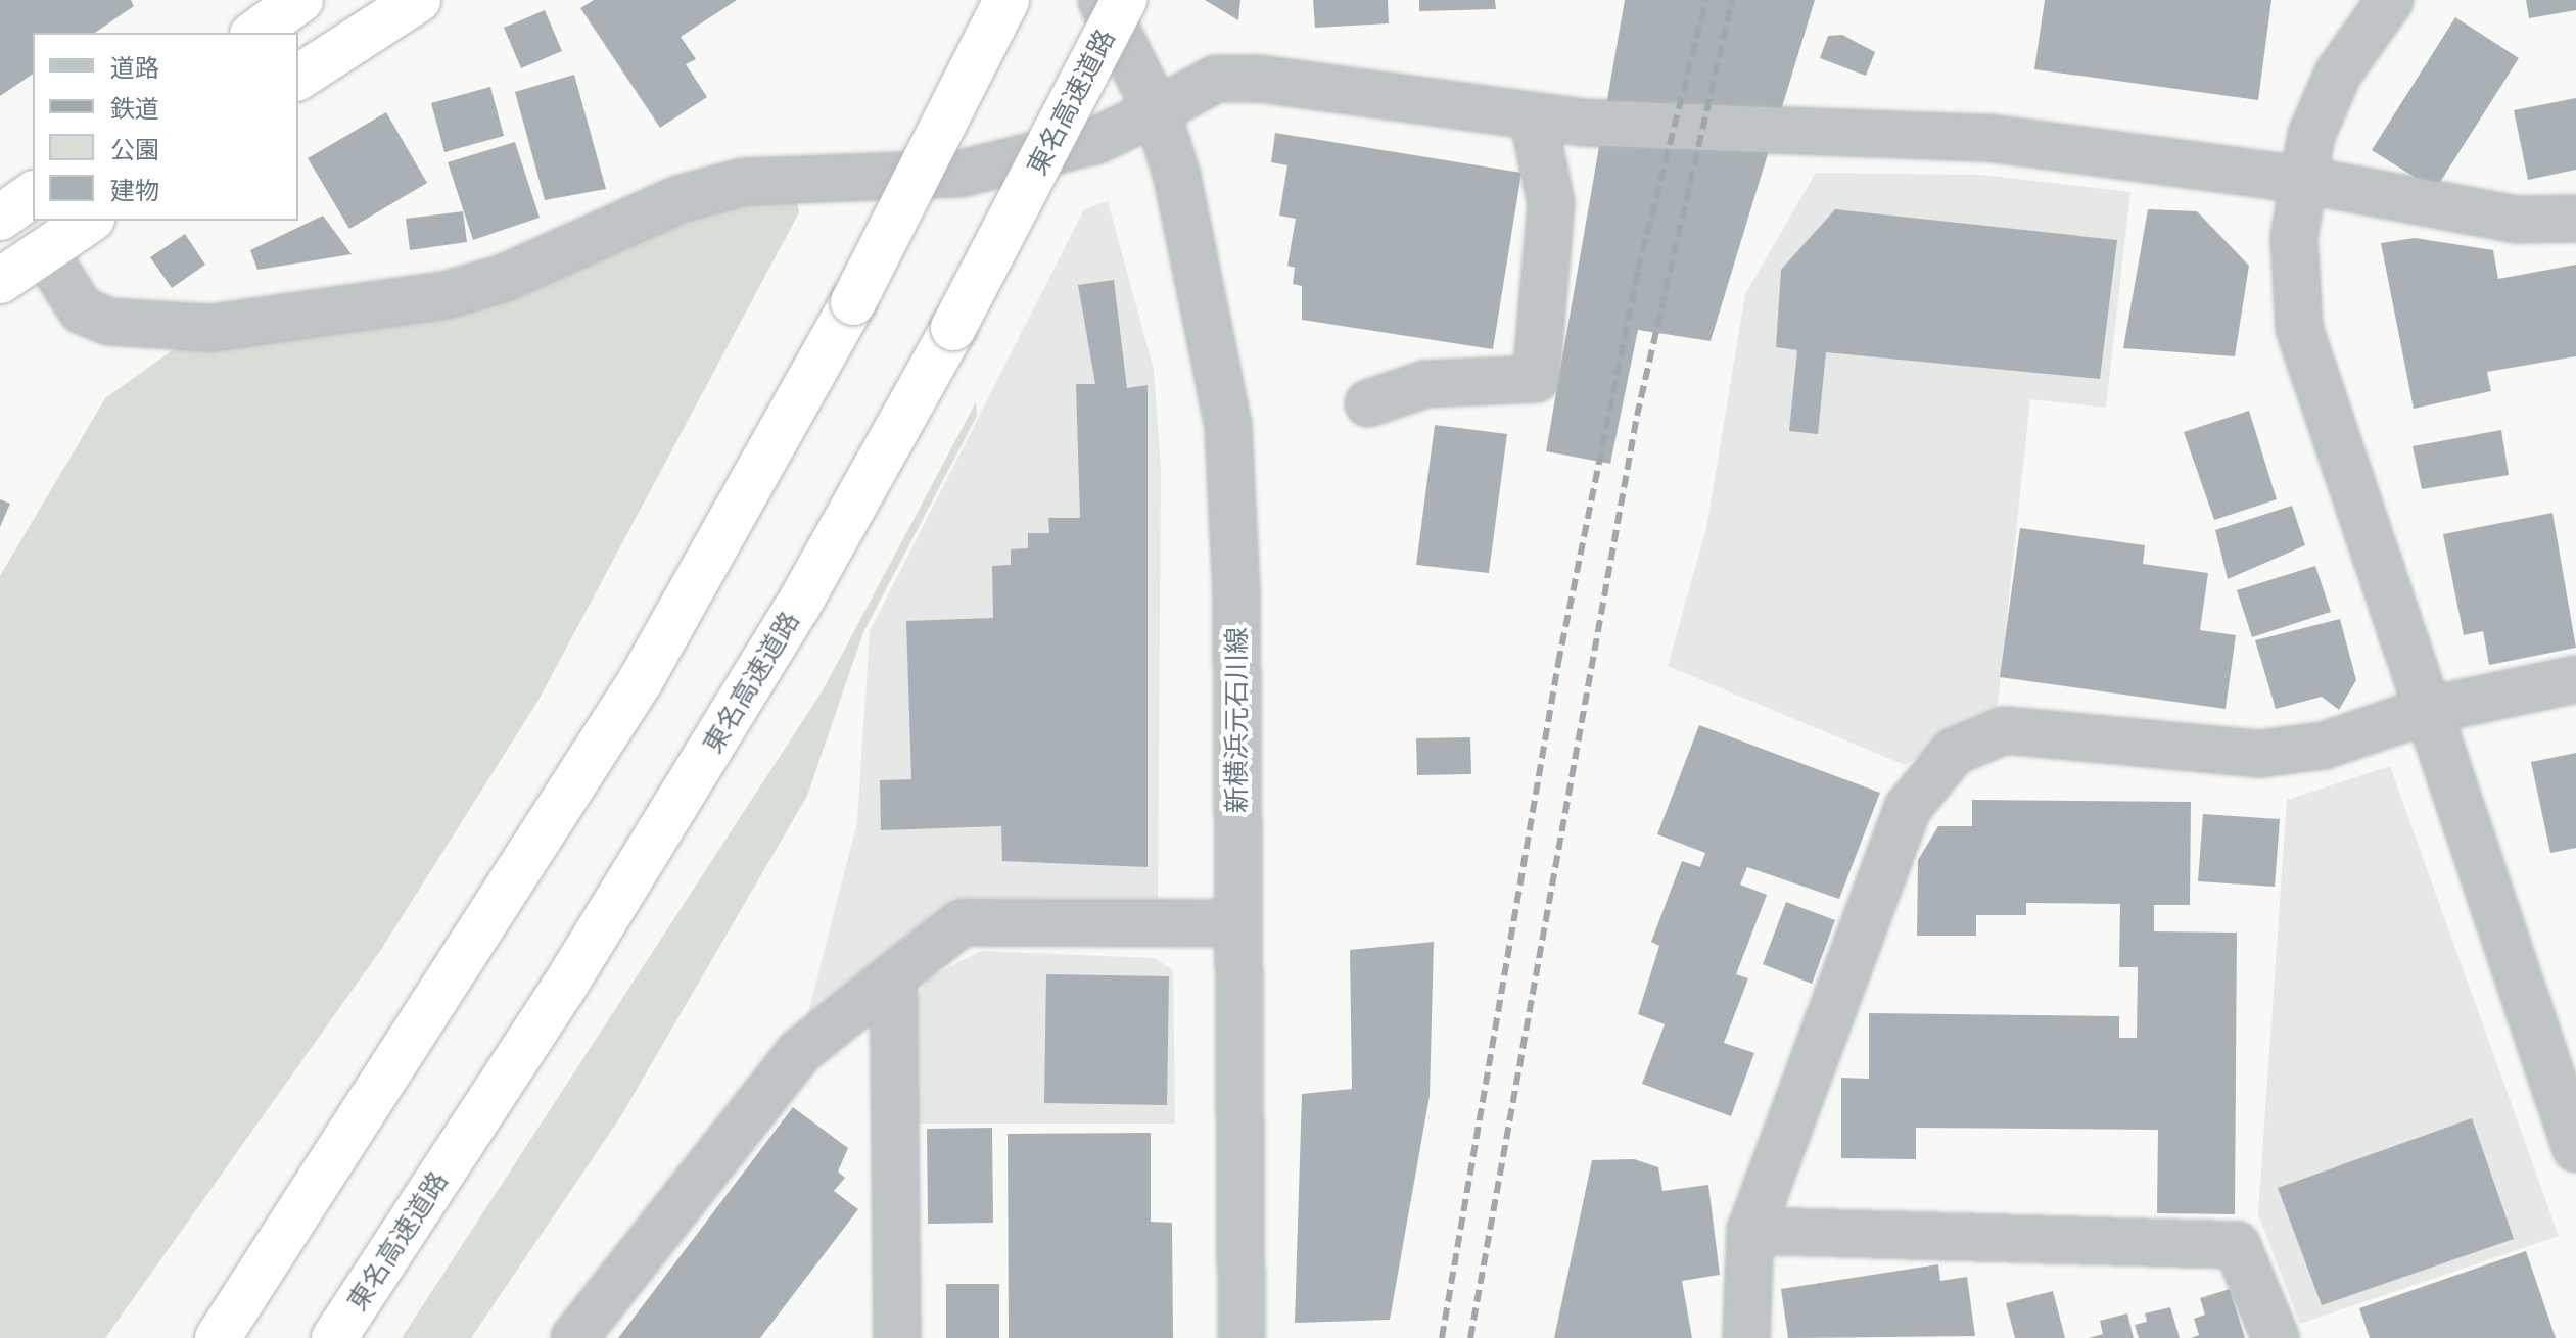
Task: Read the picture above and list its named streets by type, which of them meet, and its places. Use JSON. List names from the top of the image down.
{
  "streets": {
    "highway": ["東名高速道路"],
    "street": ["新横浜元石川線"]
  },
  "legend": [
    "道路",
    "鉄道",
    "公園",
    "建物"
  ]
}
